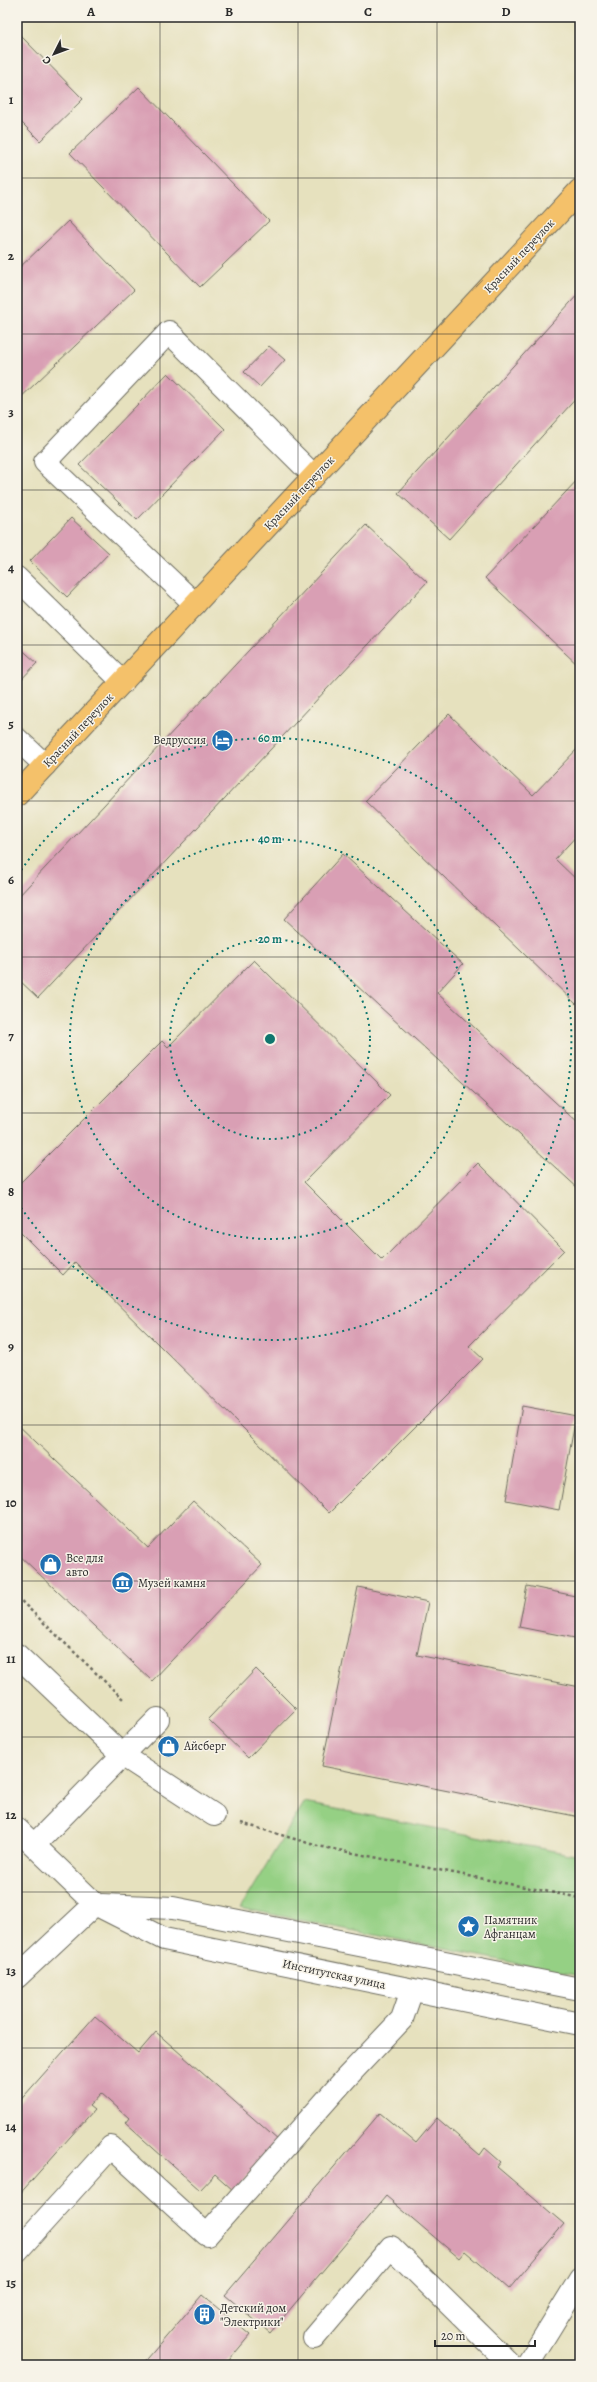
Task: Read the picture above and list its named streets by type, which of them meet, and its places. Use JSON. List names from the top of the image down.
{
  "streets": {
    "main road": ["Красный переулок"],
    "street": ["Институтская улица"]
  },
  "places": {
    "hotel": ["Ведруссия"],
    "shop": ["Все для авто", "Айсберг"],
    "museum": ["Музей камня"],
    "place": ["Памятник Афганцам"],
    "building": ["Детский дом \"Электрики\""]
  },
  "scale_bar": "20 m",
  "north": "bottom left",
  "grid": {
    "columns": [
      "A",
      "B",
      "C",
      "D"
    ],
    "rows": [
      "1",
      "2",
      "3",
      "4",
      "5",
      "6",
      "7",
      "8",
      "9",
      "10",
      "11",
      "12",
      "13",
      "14",
      "15"
    ]
  },
  "rings": ["60 m", "40 m", "20 m"]
}
